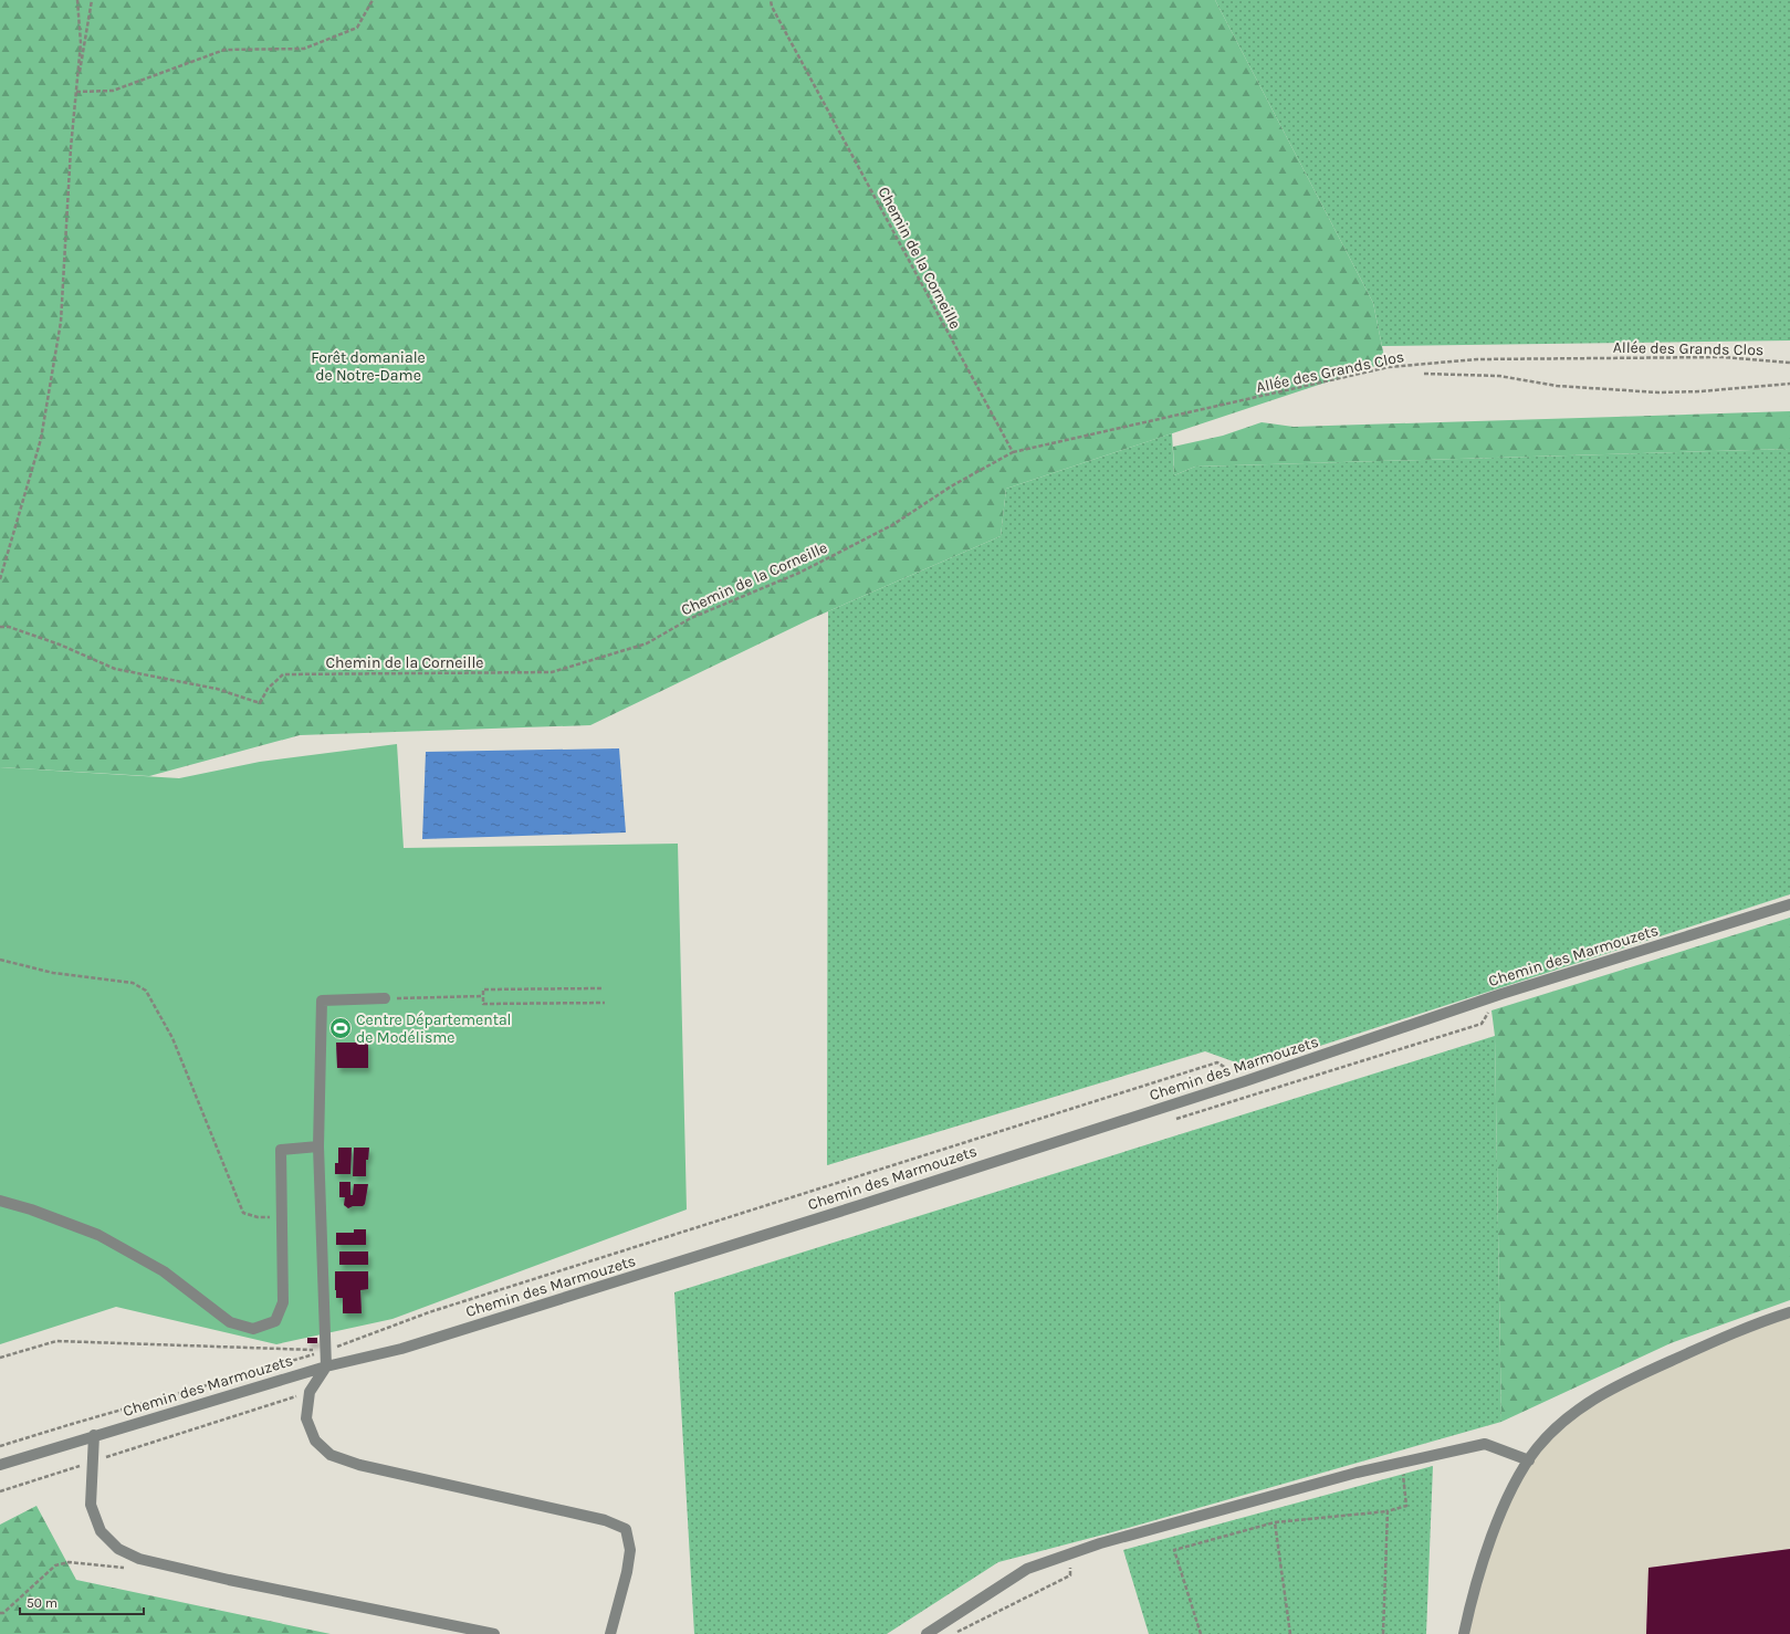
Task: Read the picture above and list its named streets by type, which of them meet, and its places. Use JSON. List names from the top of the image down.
{
  "streets": {
    "street": ["Chemin des Marmouzets"],
    "path": ["Chemin de la Corneille", "Allée des Grands Clos"]
  },
  "crossings": [
    ["Chemin de la Corneille", "Allée des Grands Clos"]
  ],
  "parks": ["Forêt domaniale de Notre-Dame"],
  "places": {
    "sports": ["Centre Départemental de Modélisme"]
  },
  "scale_bar": "50 m"
}
